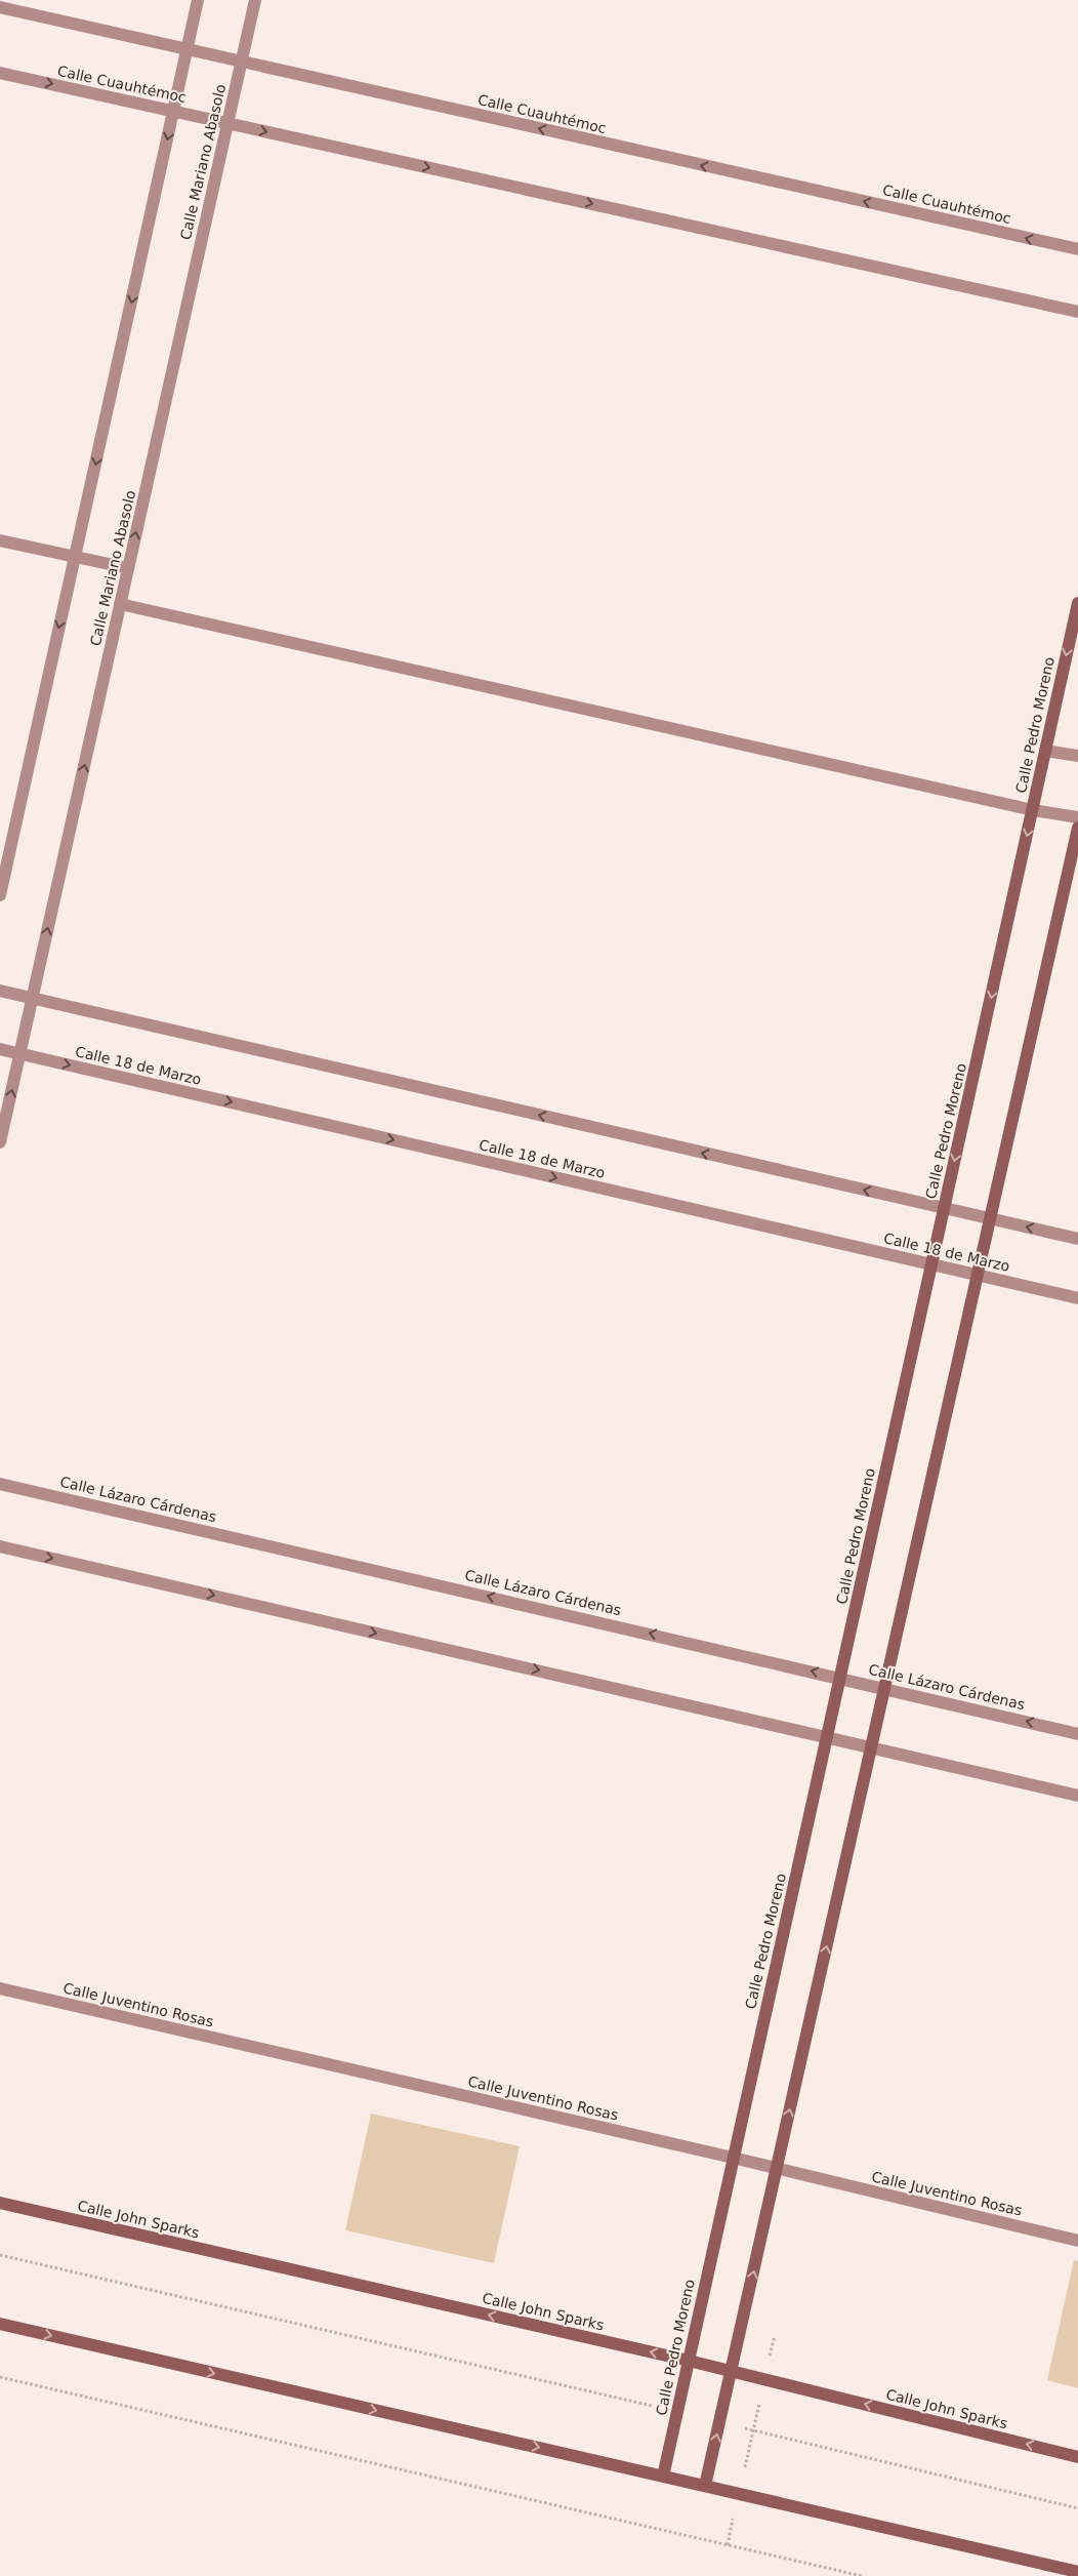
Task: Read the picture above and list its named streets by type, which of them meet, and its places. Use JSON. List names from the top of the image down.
{
  "streets": {
    "main road": ["Calle Pedro Moreno", "Calle John Sparks"],
    "street": [
      "Calle Cuauhtémoc",
      "Calle Mariano Abasolo",
      "Calle 18 de Marzo",
      "Calle Lázaro Cárdenas",
      "Calle Juventino Rosas"
    ]
  },
  "crossings": [
    ["Calle Cuauhtémoc", "Calle Mariano Abasolo"],
    ["Calle Mariano Abasolo", "Calle 18 de Marzo"],
    ["Calle Pedro Moreno", "Calle 18 de Marzo"],
    ["Calle Pedro Moreno", "Calle Lázaro Cárdenas"],
    ["Calle Pedro Moreno", "Calle Juventino Rosas"],
    ["Calle Pedro Moreno", "Calle John Sparks"]
  ],
  "one_way": ["Calle John Sparks"]
}
